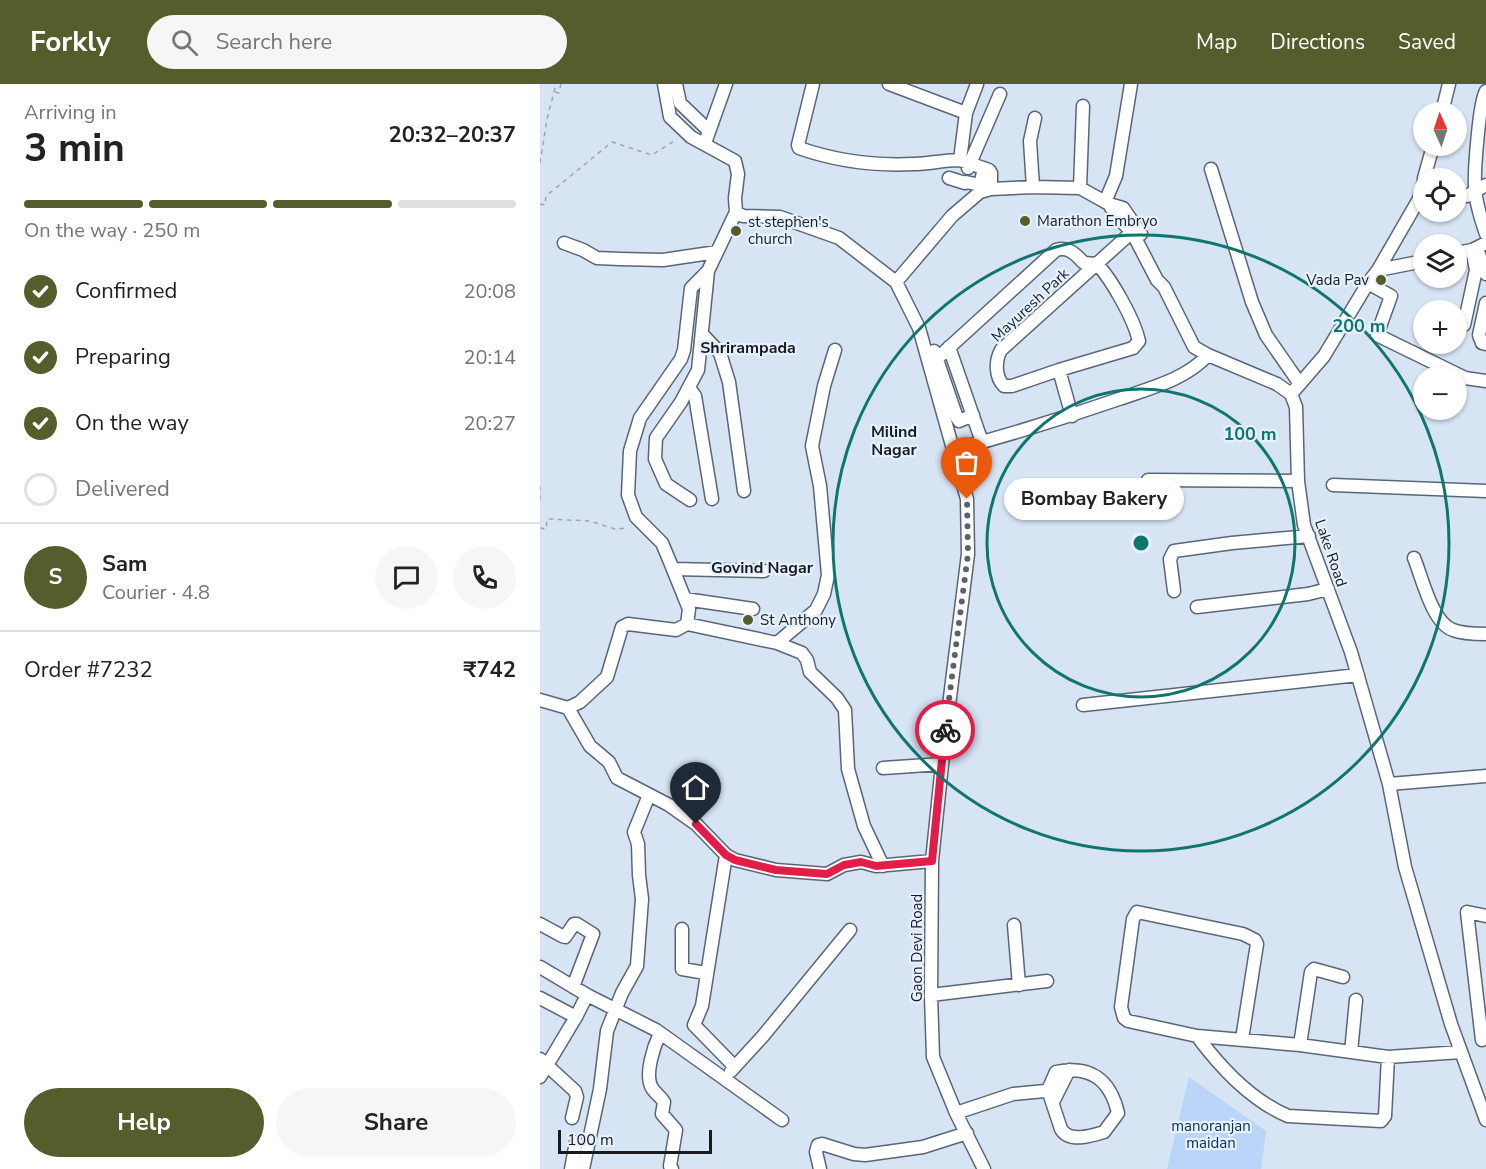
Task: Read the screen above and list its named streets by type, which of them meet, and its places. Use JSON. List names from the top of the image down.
{
  "streets": {
    "street": ["Mayuresh Park", "Lake Road", "Gaon Devi Road"]
  },
  "districts": ["Shrirampada", "Milind Nagar", "Govind Nagar"],
  "parks": ["manoranjan maidan"],
  "places": [
    "Marathon Embryo",
    "st stephen's church",
    "Vada Pav",
    "Bombay Bakery",
    "St Anthony"
  ],
  "scale_bar": "100 m",
  "north": "top",
  "page": {
    "header": "Forkly",
    "search": "Search here",
    "nav": ["Map", "Directions", "Saved"],
    "heading": ["3 min", "Arriving in", "20:32–20:37"],
    "panel": [
      "Sam",
      "Courier · 4.8",
      "Order #7232",
      "₹742"
    ],
    "map_buttons": ["+", "−"],
    "bar": "On the way · 250 m",
    "list": [
      ["Confirmed", "20:08"],
      ["Preparing", "20:14"],
      ["On the way", "20:27"],
      "Delivered"
    ],
    "bubble": "Bombay Bakery",
    "round": "S",
    "buttons": ["Help", "Share"],
    "scale": "100 m"
  },
  "rings": ["200 m", "100 m"]
}
